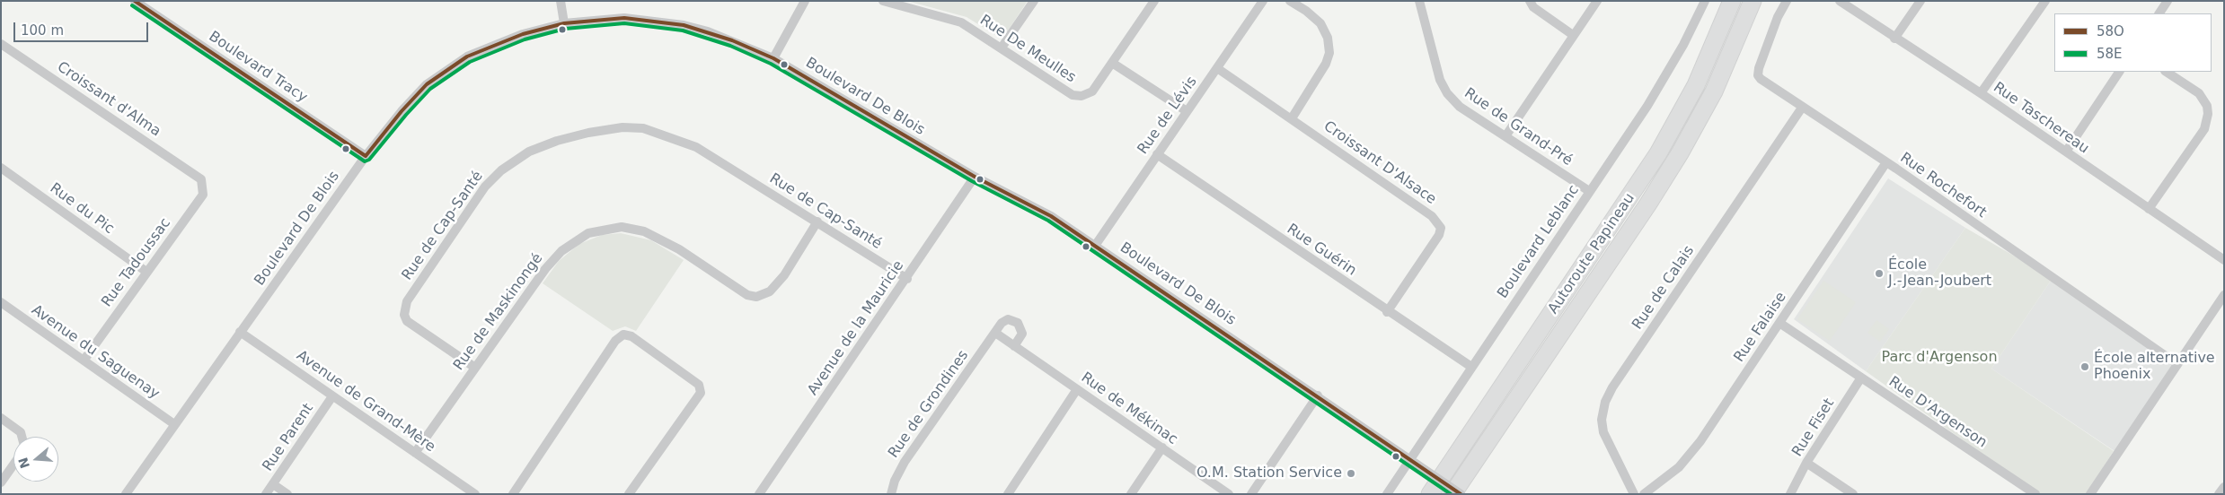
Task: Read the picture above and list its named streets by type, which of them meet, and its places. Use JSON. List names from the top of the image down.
{
  "streets": {
    "highway": ["Autoroute Papineau"],
    "street": [
      "Rue De Meulles",
      "Boulevard Tracy",
      "Boulevard De Blois",
      "Croissant d'Alma",
      "Rue de Lévis",
      "Rue Taschereau",
      "Rue de Grand-Pré",
      "Croissant D'Alsace",
      "Rue Rochefort",
      "Rue du Pic",
      "Rue de Cap-Santé",
      "Boulevard Leblanc",
      "Rue Guérin",
      "Rue Tadoussac",
      "Rue de Calais",
      "Rue de Maskinongé",
      "Rue Falaise",
      "Avenue de la Mauricie",
      "Avenue du Saguenay",
      "Avenue de Grand-Mère",
      "Rue de Grondines",
      "Rue de Mékinac",
      "Rue D'Argenson",
      "Rue Fiset",
      "Rue Parent"
    ]
  },
  "crossings": [
    ["Boulevard Tracy", "Boulevard De Blois"],
    ["Boulevard De Blois", "Rue de Lévis"],
    ["Boulevard De Blois", "Boulevard Leblanc"],
    ["Boulevard De Blois", "Avenue de la Mauricie"],
    ["Boulevard De Blois", "Avenue du Saguenay"],
    ["Boulevard De Blois", "Avenue de Grand-Mère"],
    ["Croissant d'Alma", "Rue Tadoussac"],
    ["Rue de Lévis", "Croissant D'Alsace"],
    ["Rue de Lévis", "Rue Guérin"],
    ["Rue de Grand-Pré", "Boulevard Leblanc"],
    ["Croissant D'Alsace", "Rue Guérin"],
    ["Rue Rochefort", "Rue de Calais"],
    ["Rue Rochefort", "Rue Falaise"],
    ["Rue du Pic", "Rue Tadoussac"],
    ["Rue de Cap-Santé", "Rue de Maskinongé"],
    ["Rue de Cap-Santé", "Avenue de la Mauricie"],
    ["Boulevard Leblanc", "Rue Guérin"],
    ["Rue Tadoussac", "Avenue du Saguenay"],
    ["Rue de Maskinongé", "Avenue de Grand-Mère"],
    ["Rue Falaise", "Rue D'Argenson"],
    ["Avenue de Grand-Mère", "Rue Parent"],
    ["Rue de Grondines", "Rue de Mékinac"],
    ["Rue D'Argenson", "Rue Fiset"]
  ],
  "parks": ["Parc d'Argenson"],
  "places": ["École J.-Jean-Joubert", "École alternative Phoenix", "O.M. Station Service"],
  "lines": ["transit line 58O", "transit line 58E"],
  "legend": ["58O", "58E"],
  "scale_bar": "100 m",
  "north": "left"
}
